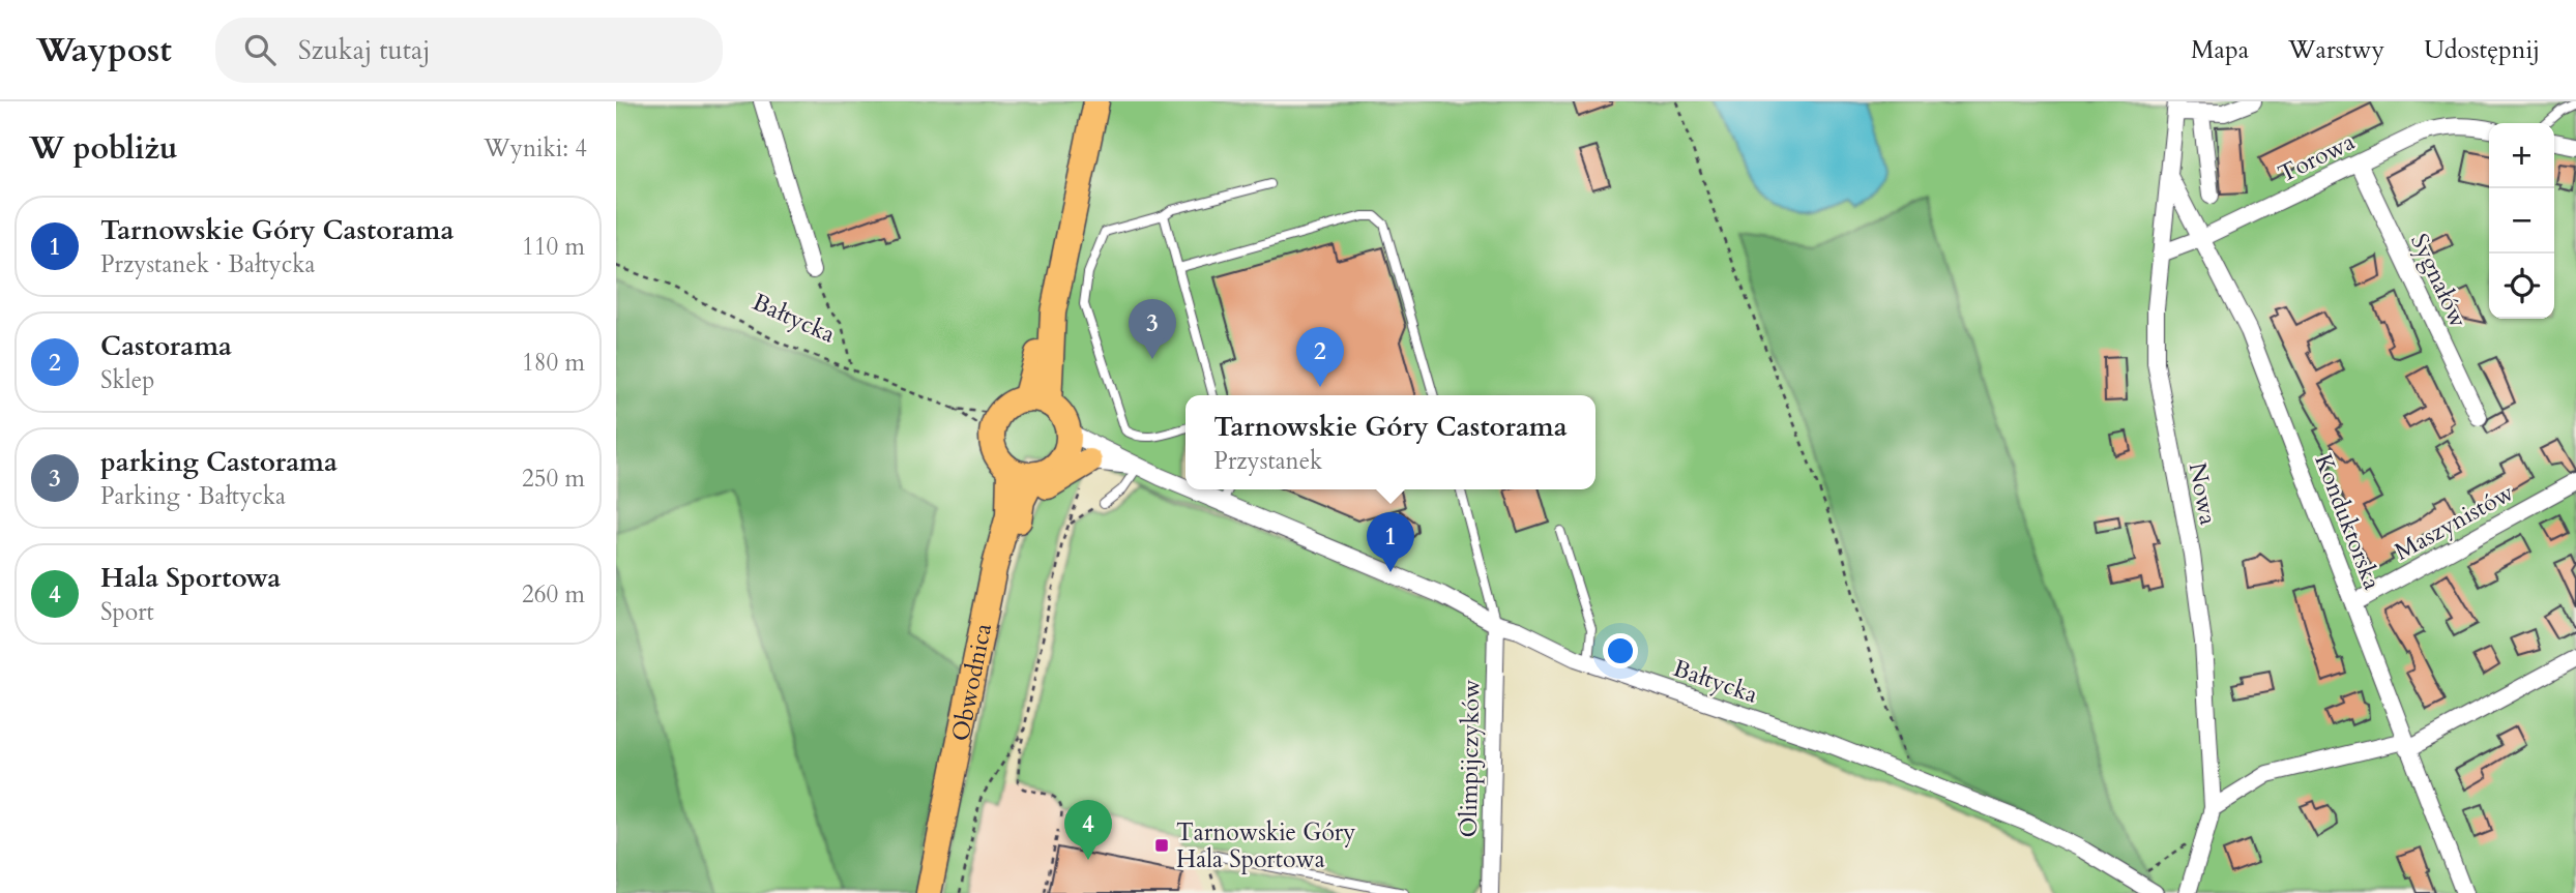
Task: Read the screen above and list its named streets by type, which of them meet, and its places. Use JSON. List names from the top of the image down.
{
  "streets": {
    "highway": ["Obwodnica"],
    "street": [
      "Torowa",
      "Sygnałów",
      "Bałtycka",
      "Nowa",
      "Konduktorska",
      "Maszynistów",
      "Olimpijczyków"
    ]
  },
  "crossings": [
    ["Torowa", "Sygnałów"],
    ["Torowa", "Nowa"],
    ["Torowa", "Konduktorska"],
    ["Bałtycka", "Obwodnica"],
    ["Bałtycka", "Olimpijczyków"],
    ["Nowa", "Konduktorska"],
    ["Konduktorska", "Maszynistów"]
  ],
  "places": {
    "transit": ["Tarnowskie Góry Hala Sportowa"]
  },
  "page": {
    "header": "Waypost",
    "search": "Szukaj tutaj",
    "nav": ["Mapa", "Warstwy", "Udostępnij"],
    "heading": ["W pobliżu", "Wyniki: 4"],
    "map_buttons": ["+", "−"],
    "list": [
      {
        "mark": "1",
        "name": "Tarnowskie Góry Castorama",
        "note": "Przystanek · Bałtycka",
        "value": "110 m"
      },
      {
        "mark": "2",
        "name": "Castorama",
        "note": "Sklep",
        "value": "180 m"
      },
      {
        "mark": "3",
        "name": "parking Castorama",
        "note": "Parking · Bałtycka",
        "value": "250 m"
      },
      {
        "mark": "4",
        "name": "Hala Sportowa",
        "note": "Sport",
        "value": "260 m"
      }
    ],
    "pins": [
      "3",
      "2",
      "1",
      "4"
    ],
    "popup": ["Tarnowskie Góry Castorama", "Przystanek"]
  }
}
